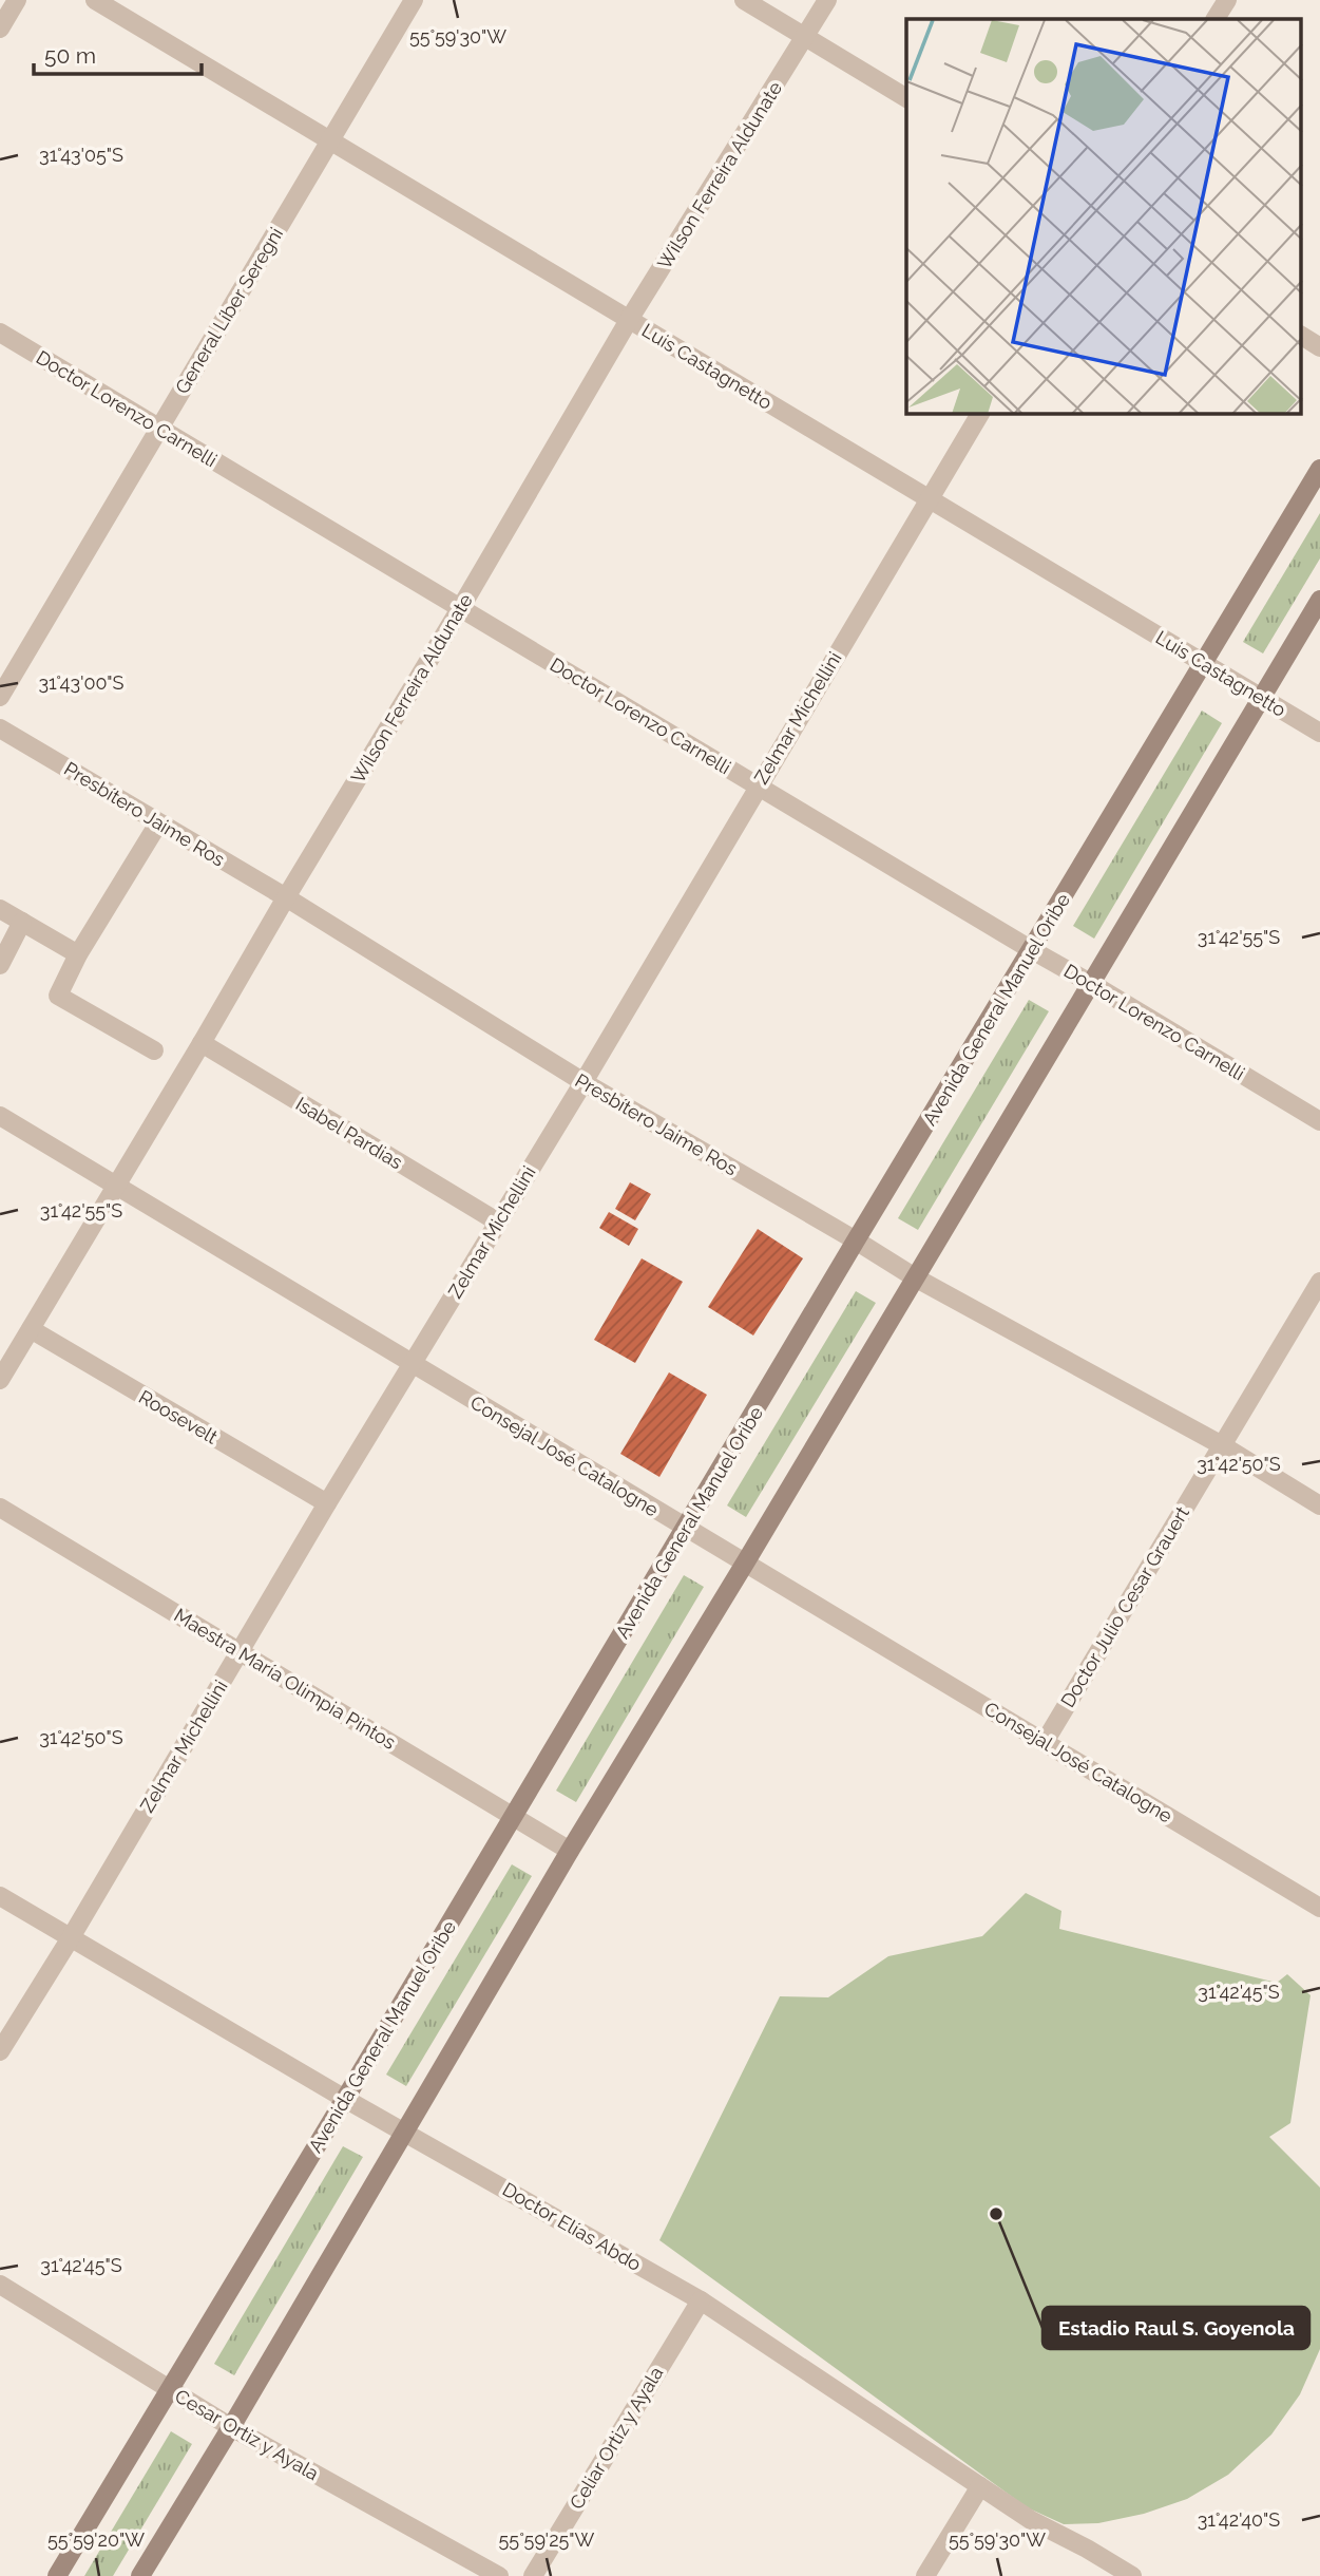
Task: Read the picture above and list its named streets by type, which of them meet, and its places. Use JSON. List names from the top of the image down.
{
  "streets": {
    "main road": ["Avenida General Manuel Oribe"],
    "street": [
      "Wilson Ferreira Aldunate",
      "General Líber Seregni",
      "Luis Castagnetto",
      "Doctor Lorenzo Carnelli",
      "Zelmar Michellini",
      "Presbítero Jaime Ros",
      "Isabel Pardias",
      "Roosevelt",
      "Consejal José Catalogne",
      "Doctor Julio Cesar Grauert",
      "Maestra María Olimpia Pintos",
      "Doctor Elías Abdo",
      "Cesar Ortiz y Ayala",
      "Celiar Ortiz y Ayala"
    ]
  },
  "crossings": [
    ["Wilson Ferreira Aldunate", "Luis Castagnetto"],
    ["Wilson Ferreira Aldunate", "Doctor Lorenzo Carnelli"],
    ["Wilson Ferreira Aldunate", "Presbítero Jaime Ros"],
    ["Wilson Ferreira Aldunate", "Isabel Pardias"],
    ["Wilson Ferreira Aldunate", "Roosevelt"],
    ["Wilson Ferreira Aldunate", "Consejal José Catalogne"],
    ["General Líber Seregni", "Luis Castagnetto"],
    ["General Líber Seregni", "Doctor Lorenzo Carnelli"],
    ["Luis Castagnetto", "Zelmar Michellini"],
    ["Luis Castagnetto", "Avenida General Manuel Oribe"],
    ["Doctor Lorenzo Carnelli", "Zelmar Michellini"],
    ["Doctor Lorenzo Carnelli", "Avenida General Manuel Oribe"],
    ["Zelmar Michellini", "Presbítero Jaime Ros"],
    ["Zelmar Michellini", "Isabel Pardias"],
    ["Zelmar Michellini", "Roosevelt"],
    ["Zelmar Michellini", "Consejal José Catalogne"],
    ["Zelmar Michellini", "Maestra María Olimpia Pintos"],
    ["Zelmar Michellini", "Doctor Elías Abdo"],
    ["Presbítero Jaime Ros", "Avenida General Manuel Oribe"],
    ["Presbítero Jaime Ros", "Doctor Julio Cesar Grauert"],
    ["Avenida General Manuel Oribe", "Consejal José Catalogne"],
    ["Avenida General Manuel Oribe", "Maestra María Olimpia Pintos"],
    ["Avenida General Manuel Oribe", "Doctor Elías Abdo"],
    ["Avenida General Manuel Oribe", "Cesar Ortiz y Ayala"],
    ["Consejal José Catalogne", "Doctor Julio Cesar Grauert"],
    ["Doctor Elías Abdo", "Celiar Ortiz y Ayala"]
  ],
  "places": ["Estadio Raul S. Goyenola"],
  "scale_bar": "50 m",
  "coordinates": [
    "55°59'30\"W",
    "31°43'05\"S",
    "31°43'00\"S",
    "31°42'55\"S",
    "31°42'50\"S",
    "31°42'45\"S",
    "31°42'40\"S",
    "55°59'20\"W",
    "55°59'25\"W"
  ]
}
